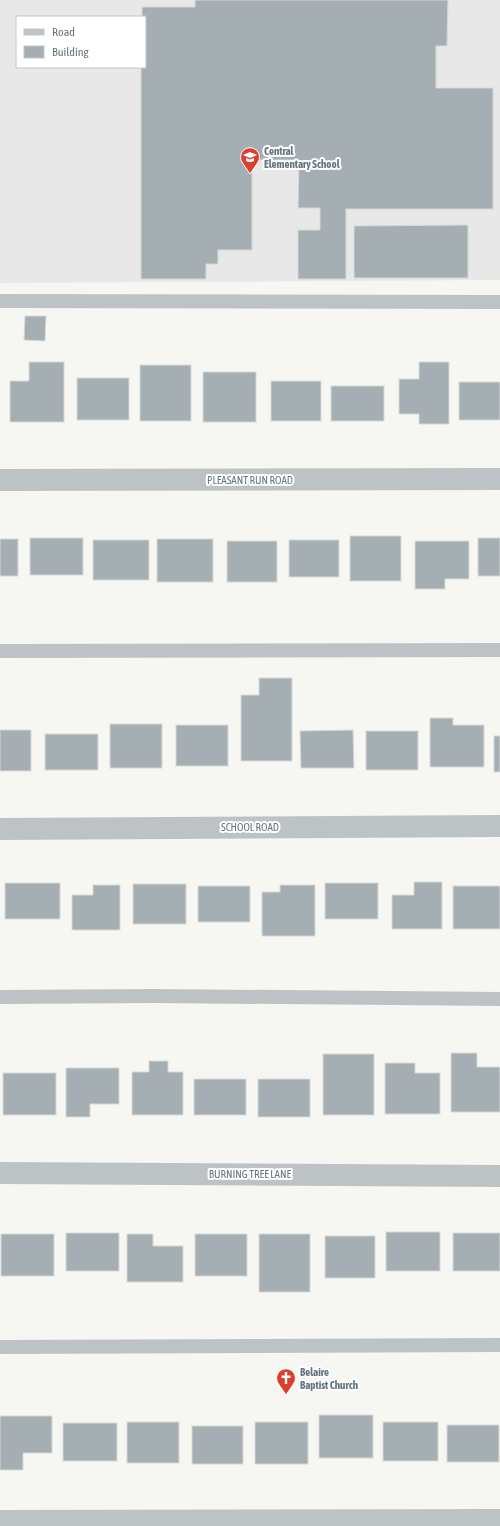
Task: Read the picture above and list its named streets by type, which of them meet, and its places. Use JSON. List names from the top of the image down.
{
  "streets": {
    "street": ["PLEASANT RUN ROAD", "SCHOOL ROAD", "BURNING TREE LANE"]
  },
  "places": {
    "school or university": ["Central Elementary School"],
    "church": ["Belaire Baptist Church"]
  },
  "legend": ["Road", "Building"]
}
